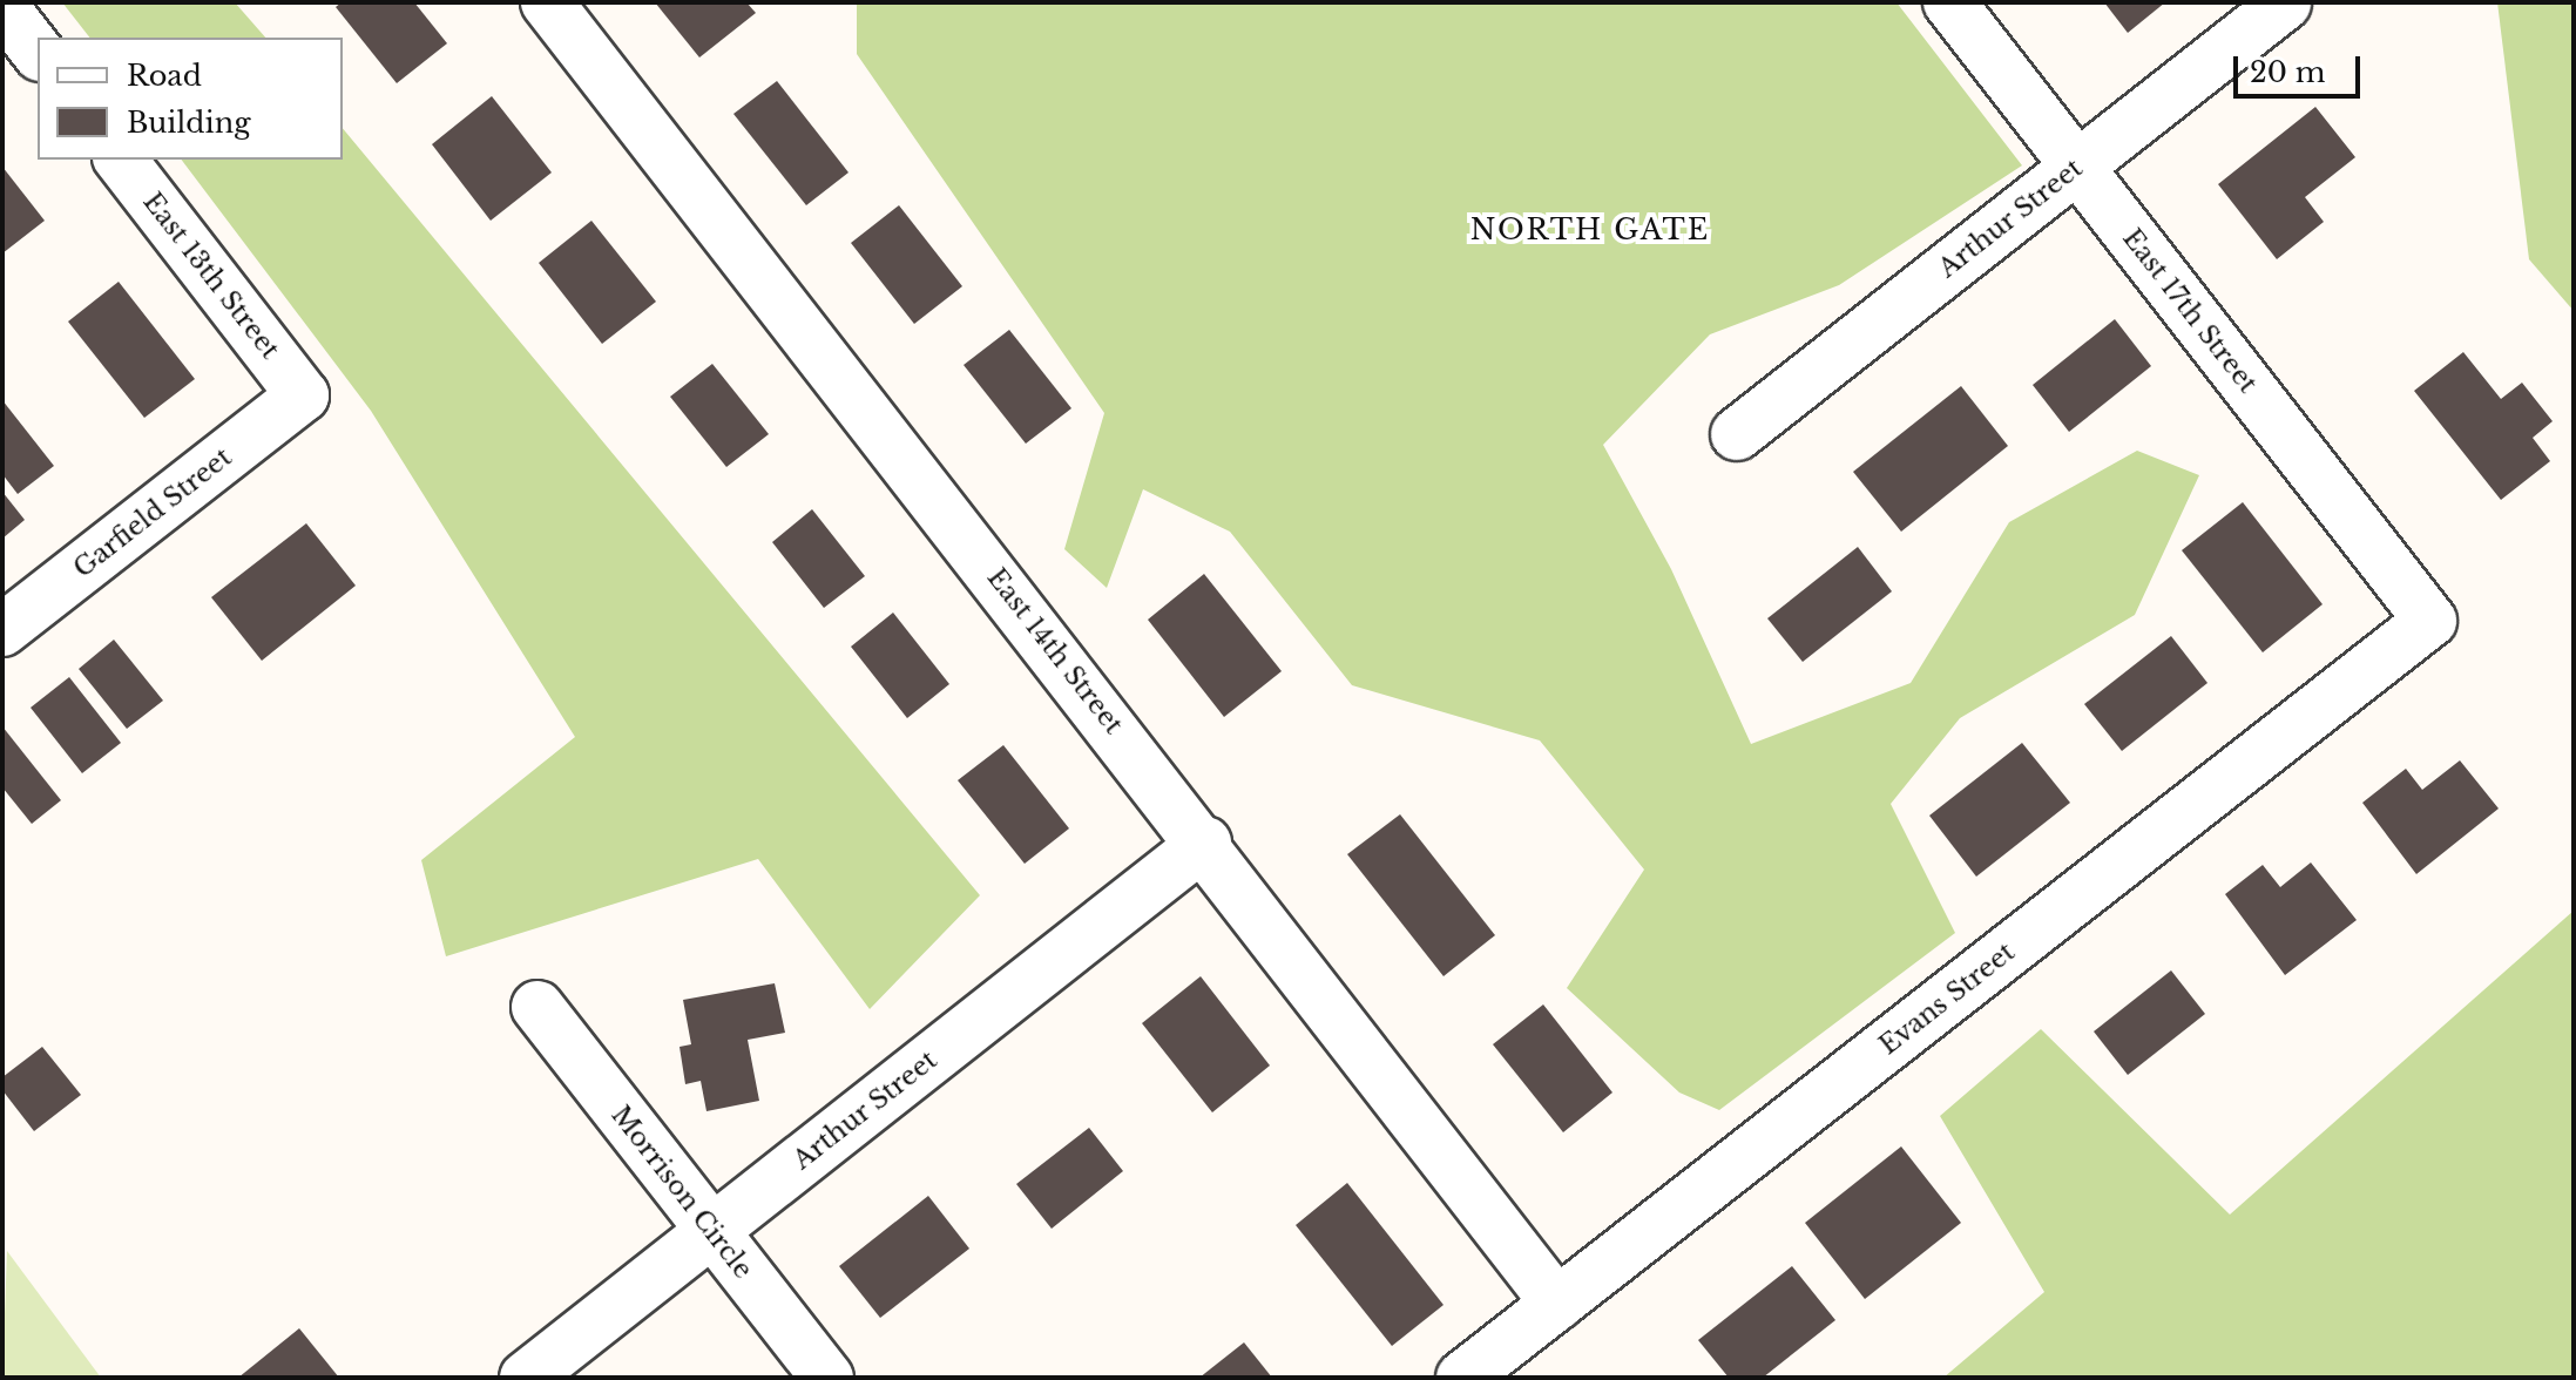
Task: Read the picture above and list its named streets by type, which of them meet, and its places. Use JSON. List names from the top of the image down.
{
  "streets": {
    "street": [
      "Arthur Street",
      "East 13th Street",
      "East 17th Street",
      "Garfield Street",
      "East 14th Street",
      "Evans Street",
      "Morrison Circle"
    ]
  },
  "crossings": [
    ["Arthur Street", "East 17th Street"],
    ["Arthur Street", "East 14th Street"],
    ["Arthur Street", "Morrison Circle"],
    ["East 13th Street", "Garfield Street"],
    ["East 17th Street", "Evans Street"],
    ["East 14th Street", "Evans Street"]
  ],
  "districts": ["NORTH GATE"],
  "legend": ["Road", "Building"],
  "scale_bar": "20 m"
}
